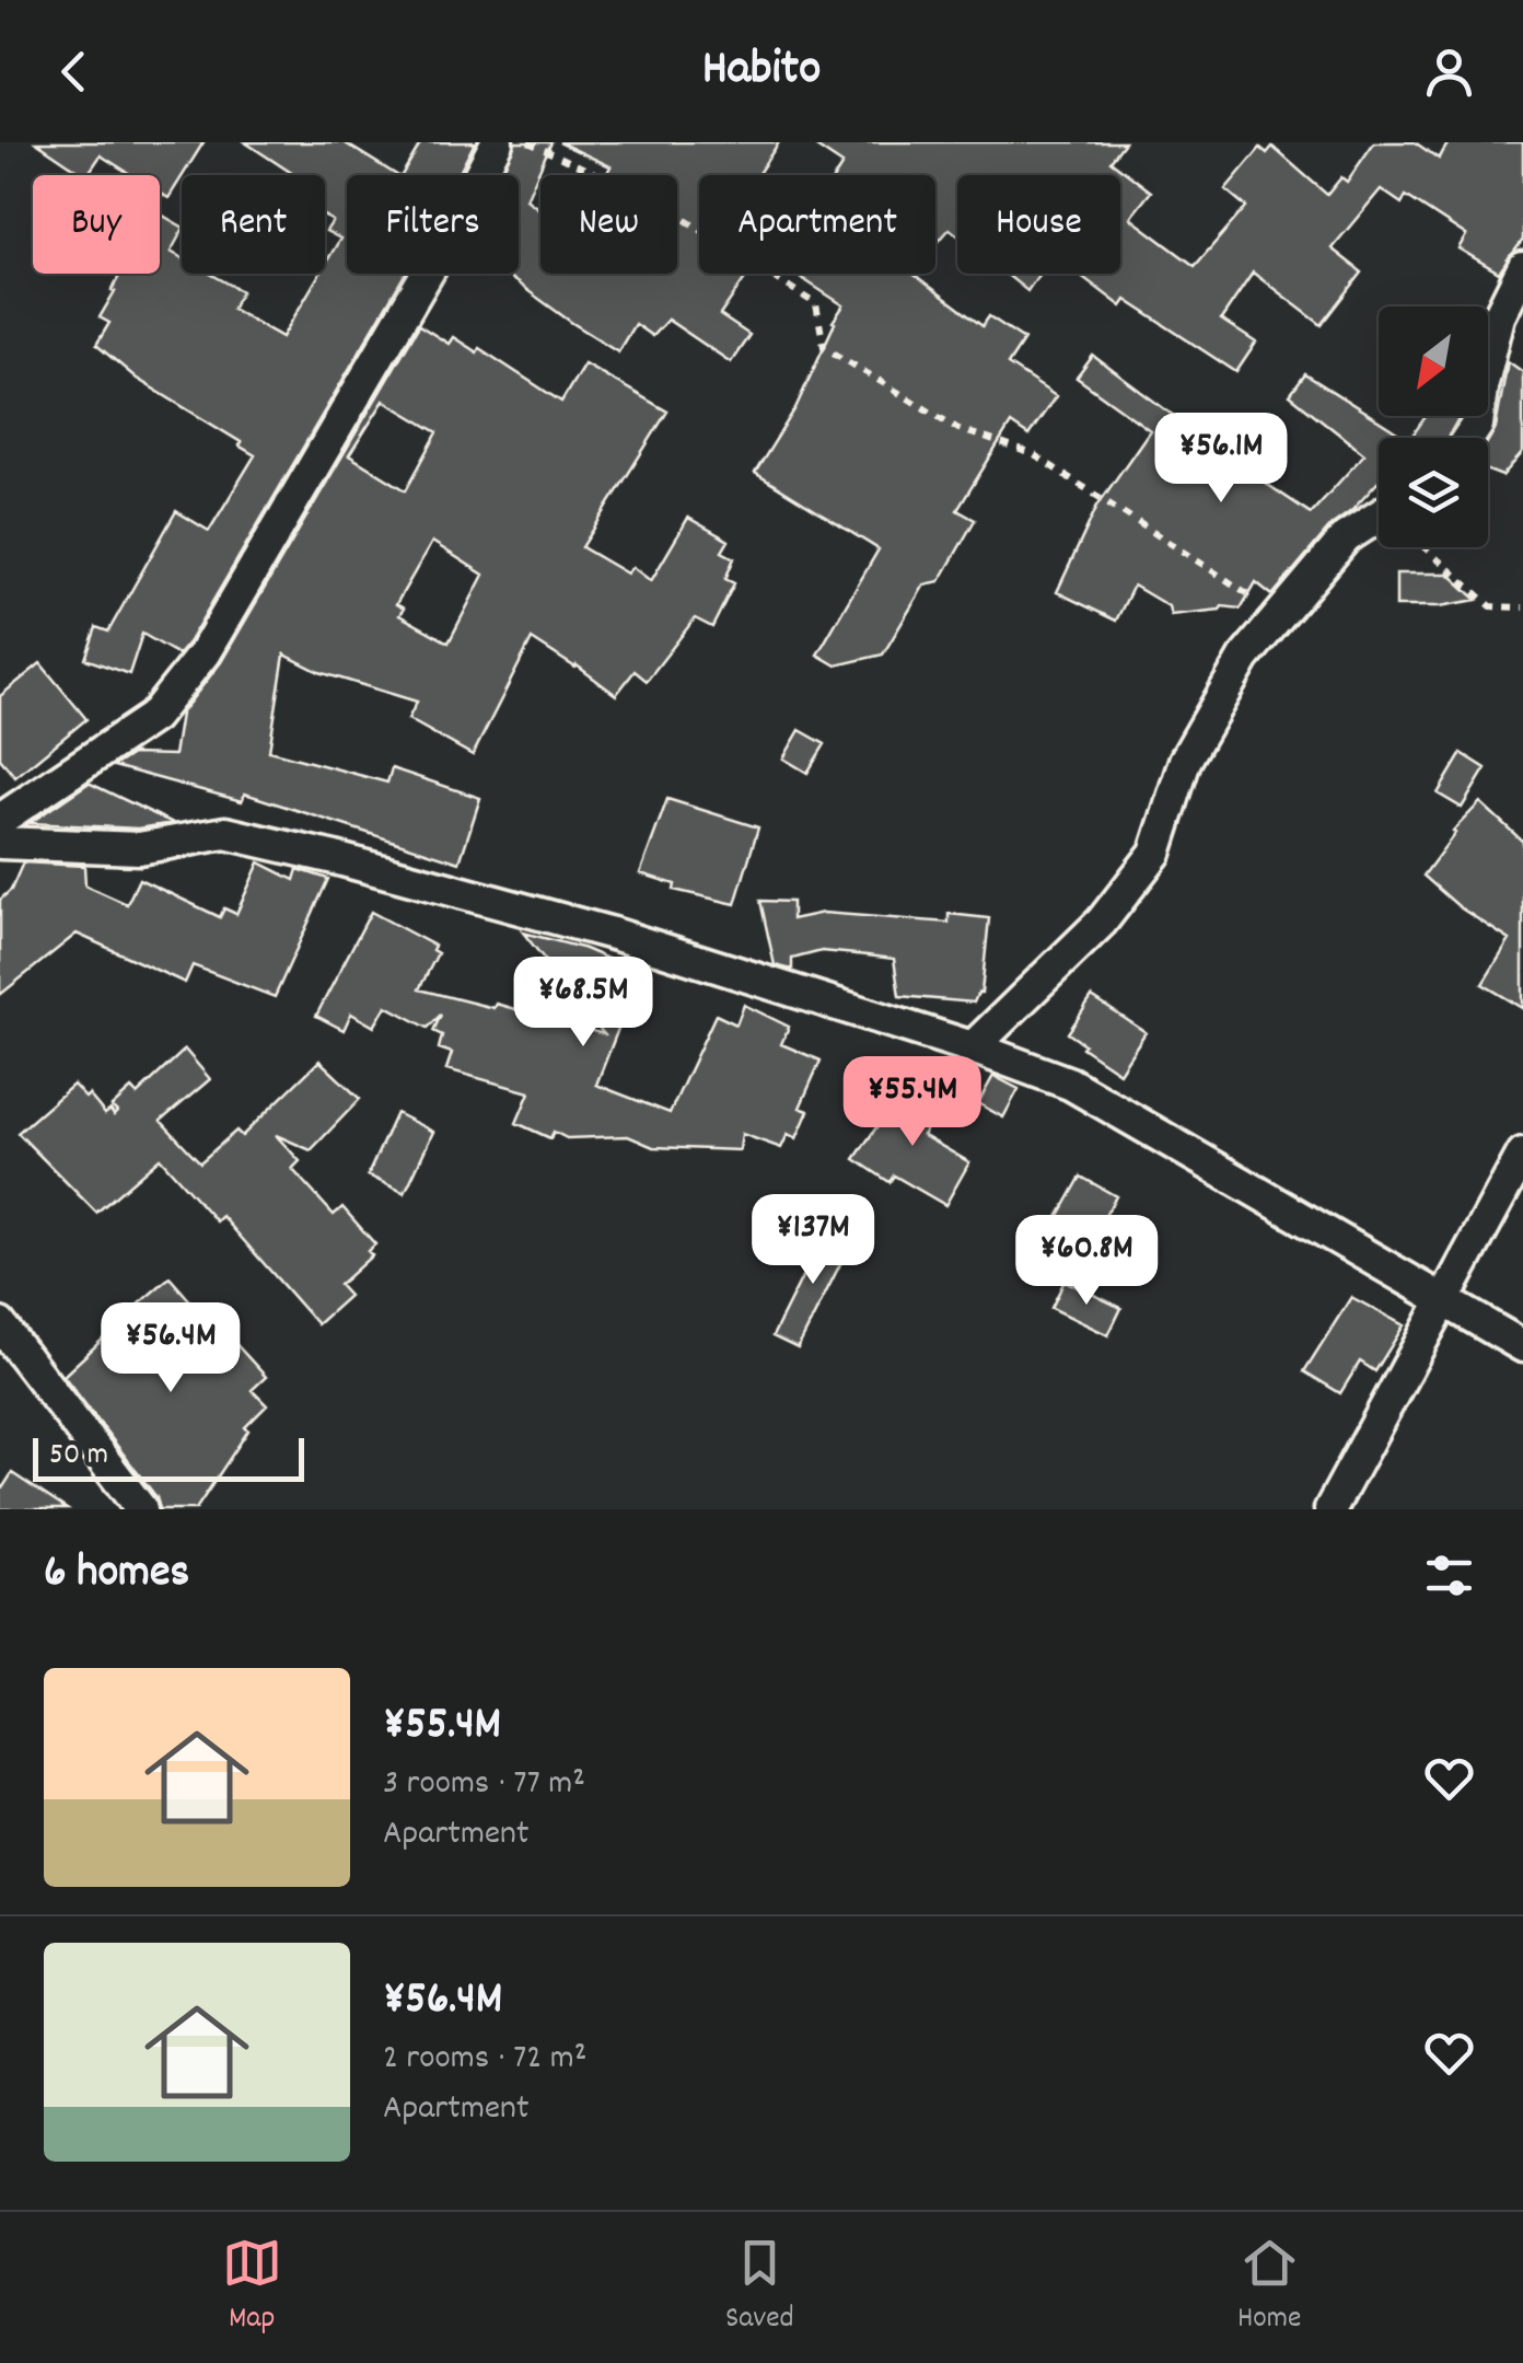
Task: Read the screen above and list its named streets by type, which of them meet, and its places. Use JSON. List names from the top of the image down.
{
  "scale_bar": "50 m",
  "north": "bottom left",
  "page": {
    "header": "Habito",
    "chip": [
      "Buy",
      "Rent",
      "Filters",
      "New",
      "Apartment",
      "House"
    ],
    "price": [
      "¥56.1M",
      "¥68.5M",
      "¥55.4M",
      "¥137M",
      "¥60.8M",
      "¥56.4M"
    ],
    "scale": "50 m",
    "heading": "6 homes",
    "list": [
      {
        "name": "¥55.4M",
        "note": "3 rooms · 77 m² · Apartment"
      },
      {
        "name": "¥56.4M",
        "note": "2 rooms · 72 m² · Apartment"
      }
    ],
    "tabs": ["Map", "Saved", "Home"]
  }
}
